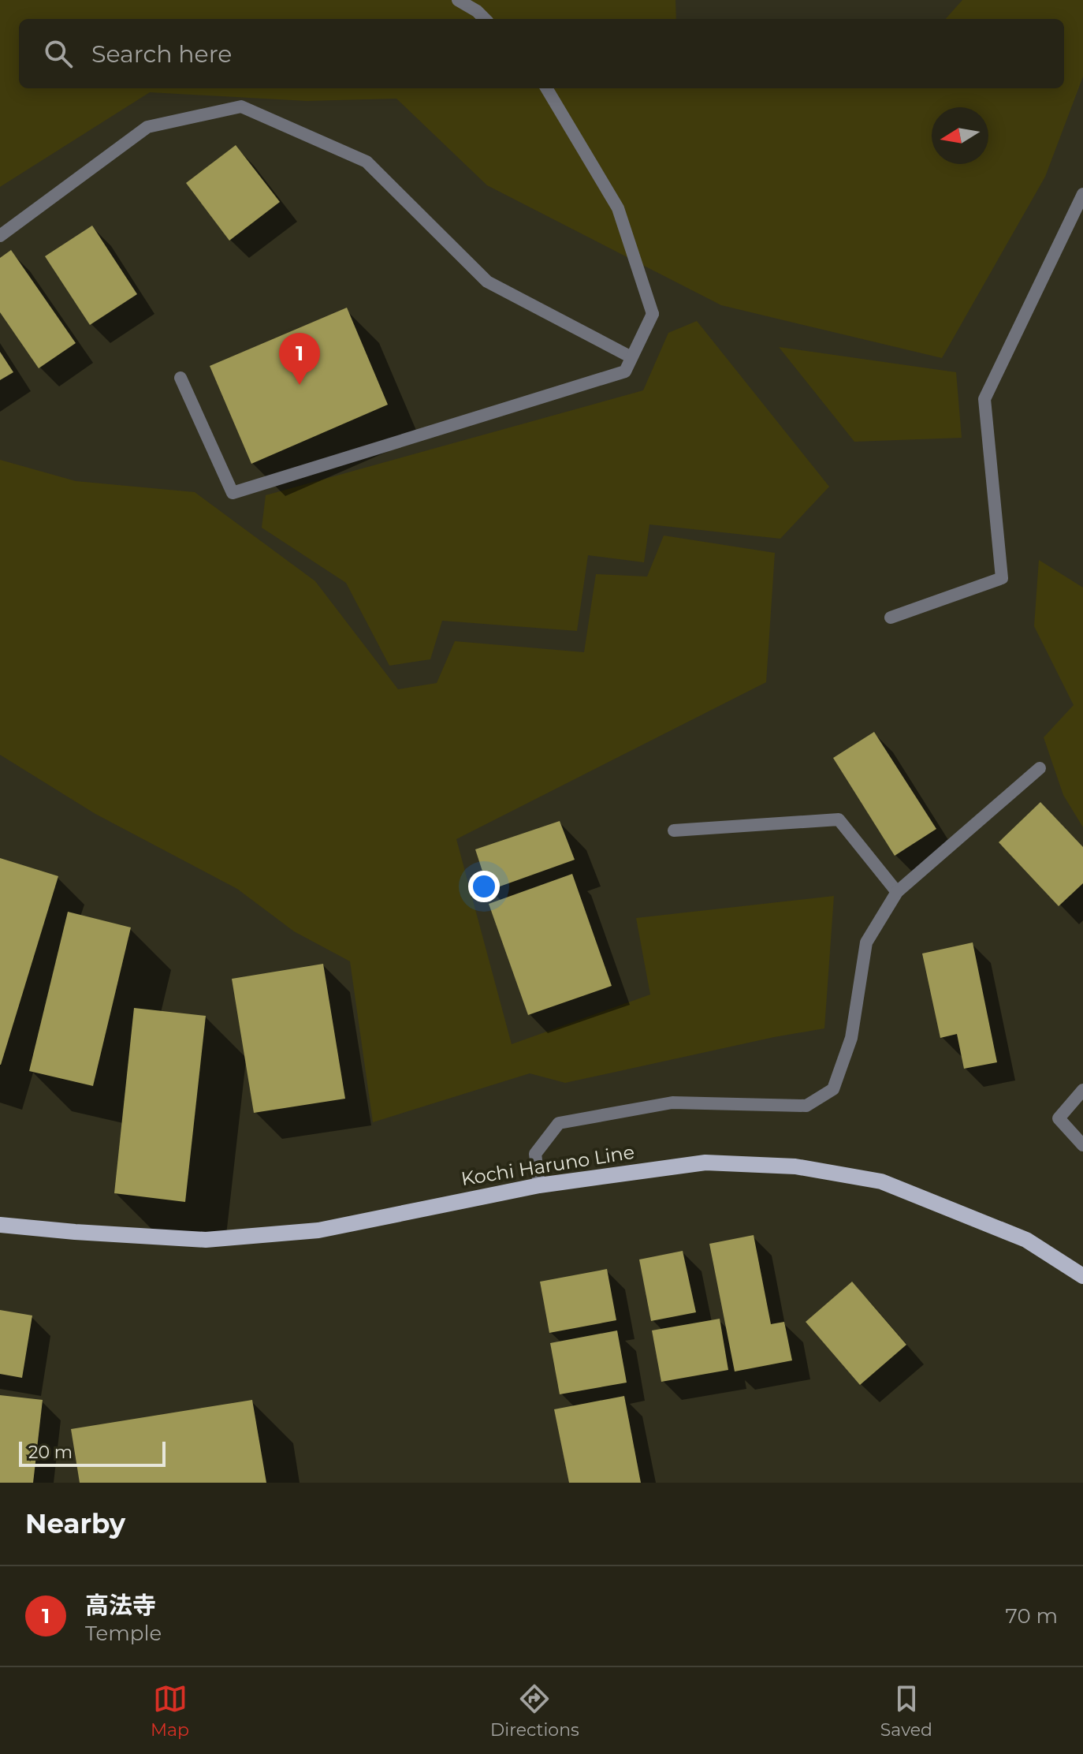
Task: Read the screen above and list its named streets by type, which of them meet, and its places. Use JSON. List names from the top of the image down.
{
  "streets": {
    "main road": ["Kochi Haruno Line"]
  },
  "scale_bar": "20 m",
  "north": "left",
  "page": {
    "search": "Search here",
    "pins": "1",
    "scale": "20 m",
    "heading": "Nearby",
    "list": [
      {
        "mark": "1",
        "name": "高法寺",
        "note": "Temple",
        "value": "70 m"
      }
    ],
    "nav": ["Map", "Directions", "Saved"]
  }
}
